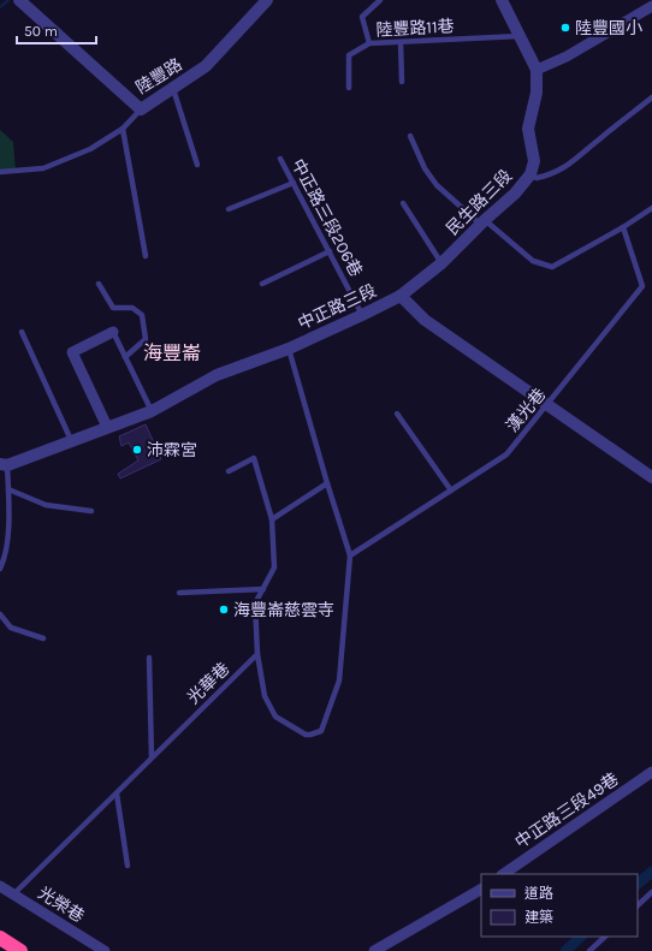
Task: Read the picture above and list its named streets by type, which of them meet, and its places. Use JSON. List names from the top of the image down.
{
  "streets": {
    "street": [
      "陸豐路",
      "民生路三段",
      "中正路三段",
      "中正路三段49巷",
      "光榮巷"
    ],
    "lane": [
      "陸豐路11巷",
      "中正路三段206巷",
      "漢光巷",
      "光華巷"
    ]
  },
  "crossings": [
    ["民生路三段", "中正路三段"],
    ["中正路三段206巷", "中正路三段"],
    ["中正路三段", "漢光巷"],
    ["光華巷", "光榮巷"]
  ],
  "districts": ["海豐崙"],
  "places": ["陸豐國小", "沛霖宮", "海豐崙慈雲寺"],
  "legend": ["道路", "建築"],
  "scale_bar": "50 m"
}
